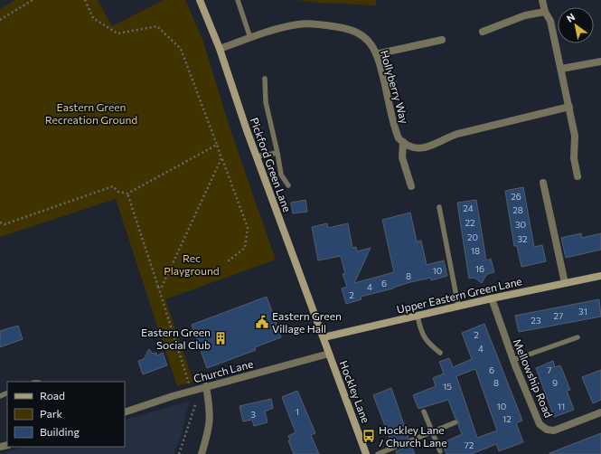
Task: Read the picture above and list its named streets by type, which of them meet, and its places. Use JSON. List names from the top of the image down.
{
  "streets": {
    "street": [
      "Hollyberry Way",
      "Pickford Green Lane",
      "Upper Eastern Green Lane",
      "Church Lane",
      "Mellowship Road",
      "Hockley Lane"
    ]
  },
  "crossings": [
    ["Hollyberry Way", "Pickford Green Lane"],
    ["Pickford Green Lane", "Upper Eastern Green Lane"],
    ["Pickford Green Lane", "Hockley Lane"],
    ["Upper Eastern Green Lane", "Mellowship Road"],
    ["Upper Eastern Green Lane", "Hockley Lane"],
    ["Church Lane", "Hockley Lane"]
  ],
  "parks": ["Eastern Green Recreation Ground", "Rec Playground"],
  "places": {
    "public building": ["Eastern Green Village Hall"],
    "building": ["Eastern Green Social Club"],
    "bus stop": ["Hockley Lane / Church Lane"]
  },
  "house_numbers": [
    "26",
    "24",
    "28",
    "22",
    "30",
    "20",
    "32",
    "18",
    "16",
    "10",
    "8",
    "6",
    "4",
    "2",
    "31",
    "27",
    "23",
    "2",
    "4",
    "6",
    "7",
    "8",
    "9",
    "15",
    "10",
    "11",
    "1",
    "3",
    "12",
    "72"
  ],
  "legend": ["Road", "Park", "Building"],
  "north": "top left"
}
